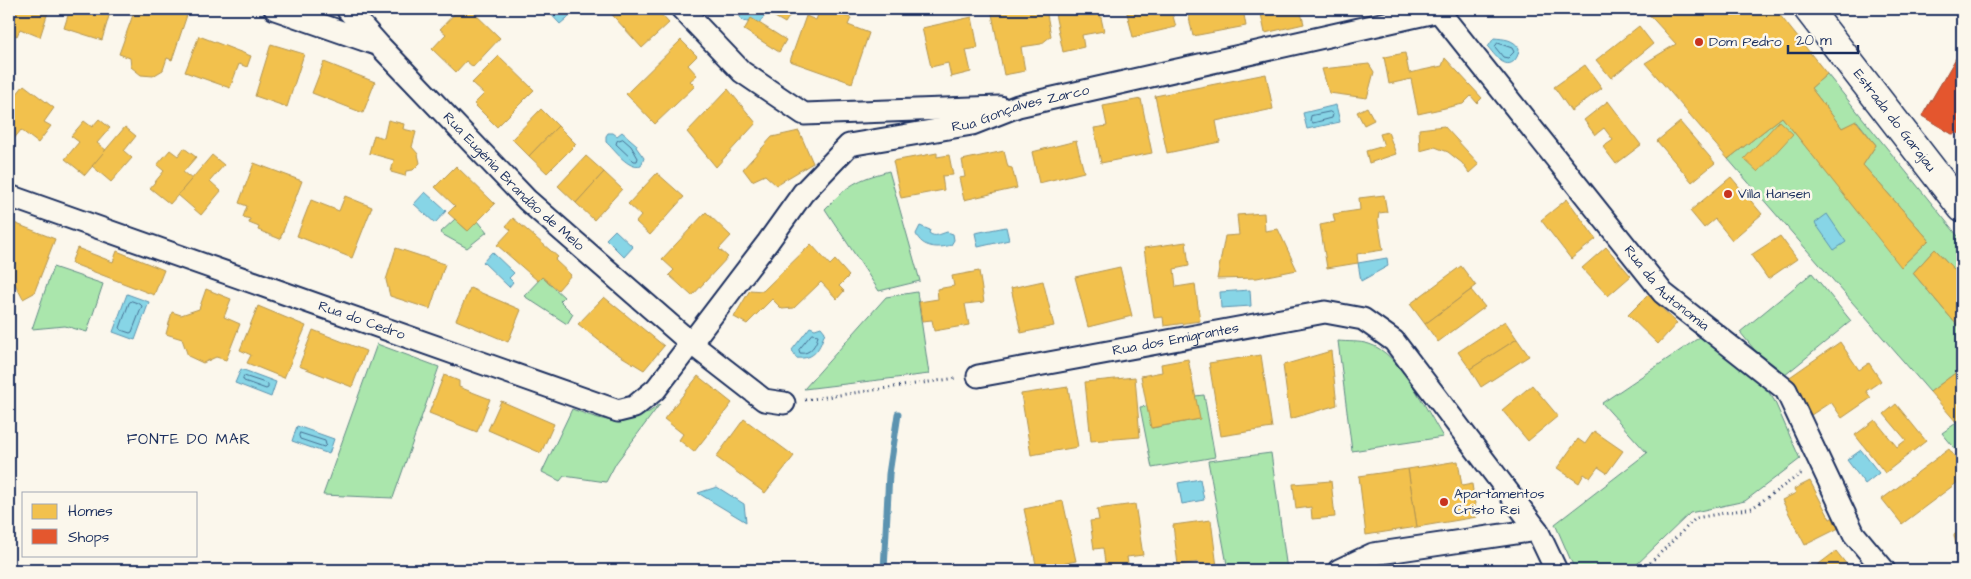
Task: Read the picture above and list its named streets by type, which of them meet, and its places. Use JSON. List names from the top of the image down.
{
  "streets": {
    "street": [
      "Rua Gonçalves Zarco",
      "Estrada do Garajau",
      "Rua Eugénia Brandão de Melo",
      "Rua da Autonomia",
      "Rua do Cedro",
      "Rua dos Emigrantes"
    ]
  },
  "crossings": [
    ["Rua Gonçalves Zarco", "Rua Eugénia Brandão de Melo"],
    ["Rua Gonçalves Zarco", "Rua da Autonomia"],
    ["Rua Gonçalves Zarco", "Rua do Cedro"],
    ["Rua Eugénia Brandão de Melo", "Rua do Cedro"]
  ],
  "districts": ["FONTE DO MAR"],
  "places": ["Dom Pedro", "Villa Hansen", "Apartamentos Cristo Rei"],
  "legend": ["Homes", "Shops"],
  "scale_bar": "20 m"
}
